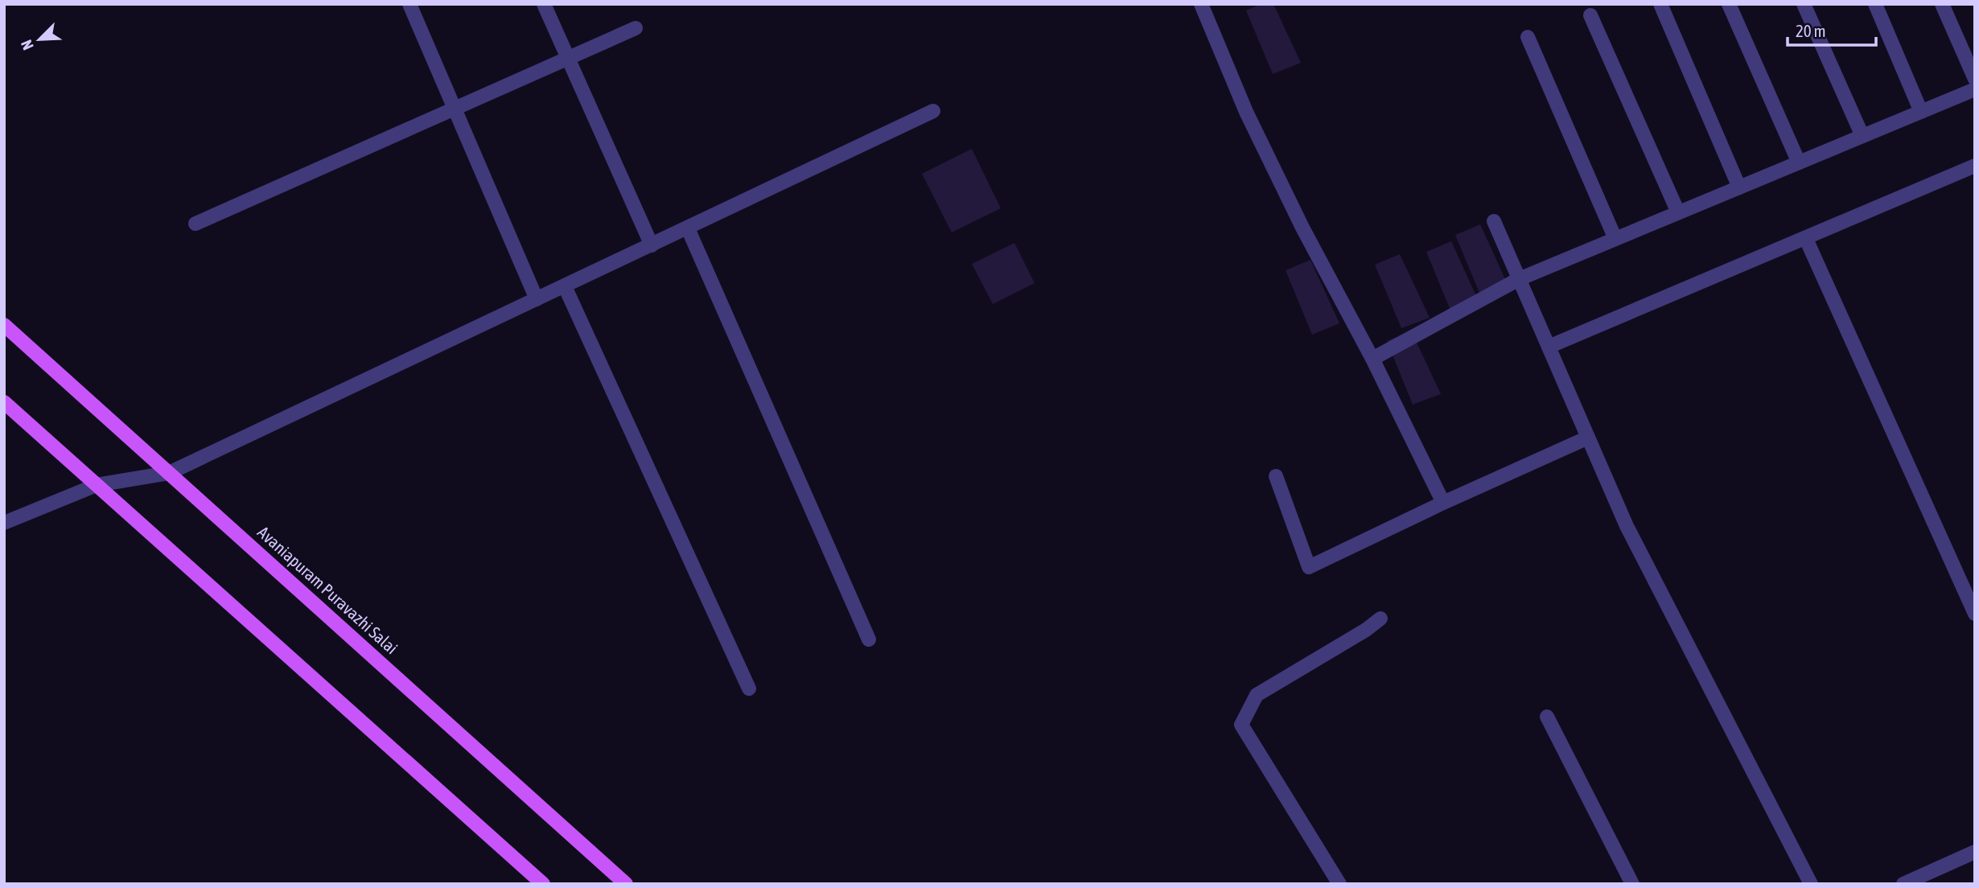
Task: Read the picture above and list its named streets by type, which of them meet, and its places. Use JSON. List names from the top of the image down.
{
  "streets": {
    "main road": ["Avaniapuram Puravazhi Salai"]
  },
  "scale_bar": "20 m",
  "north": "bottom left"
}
